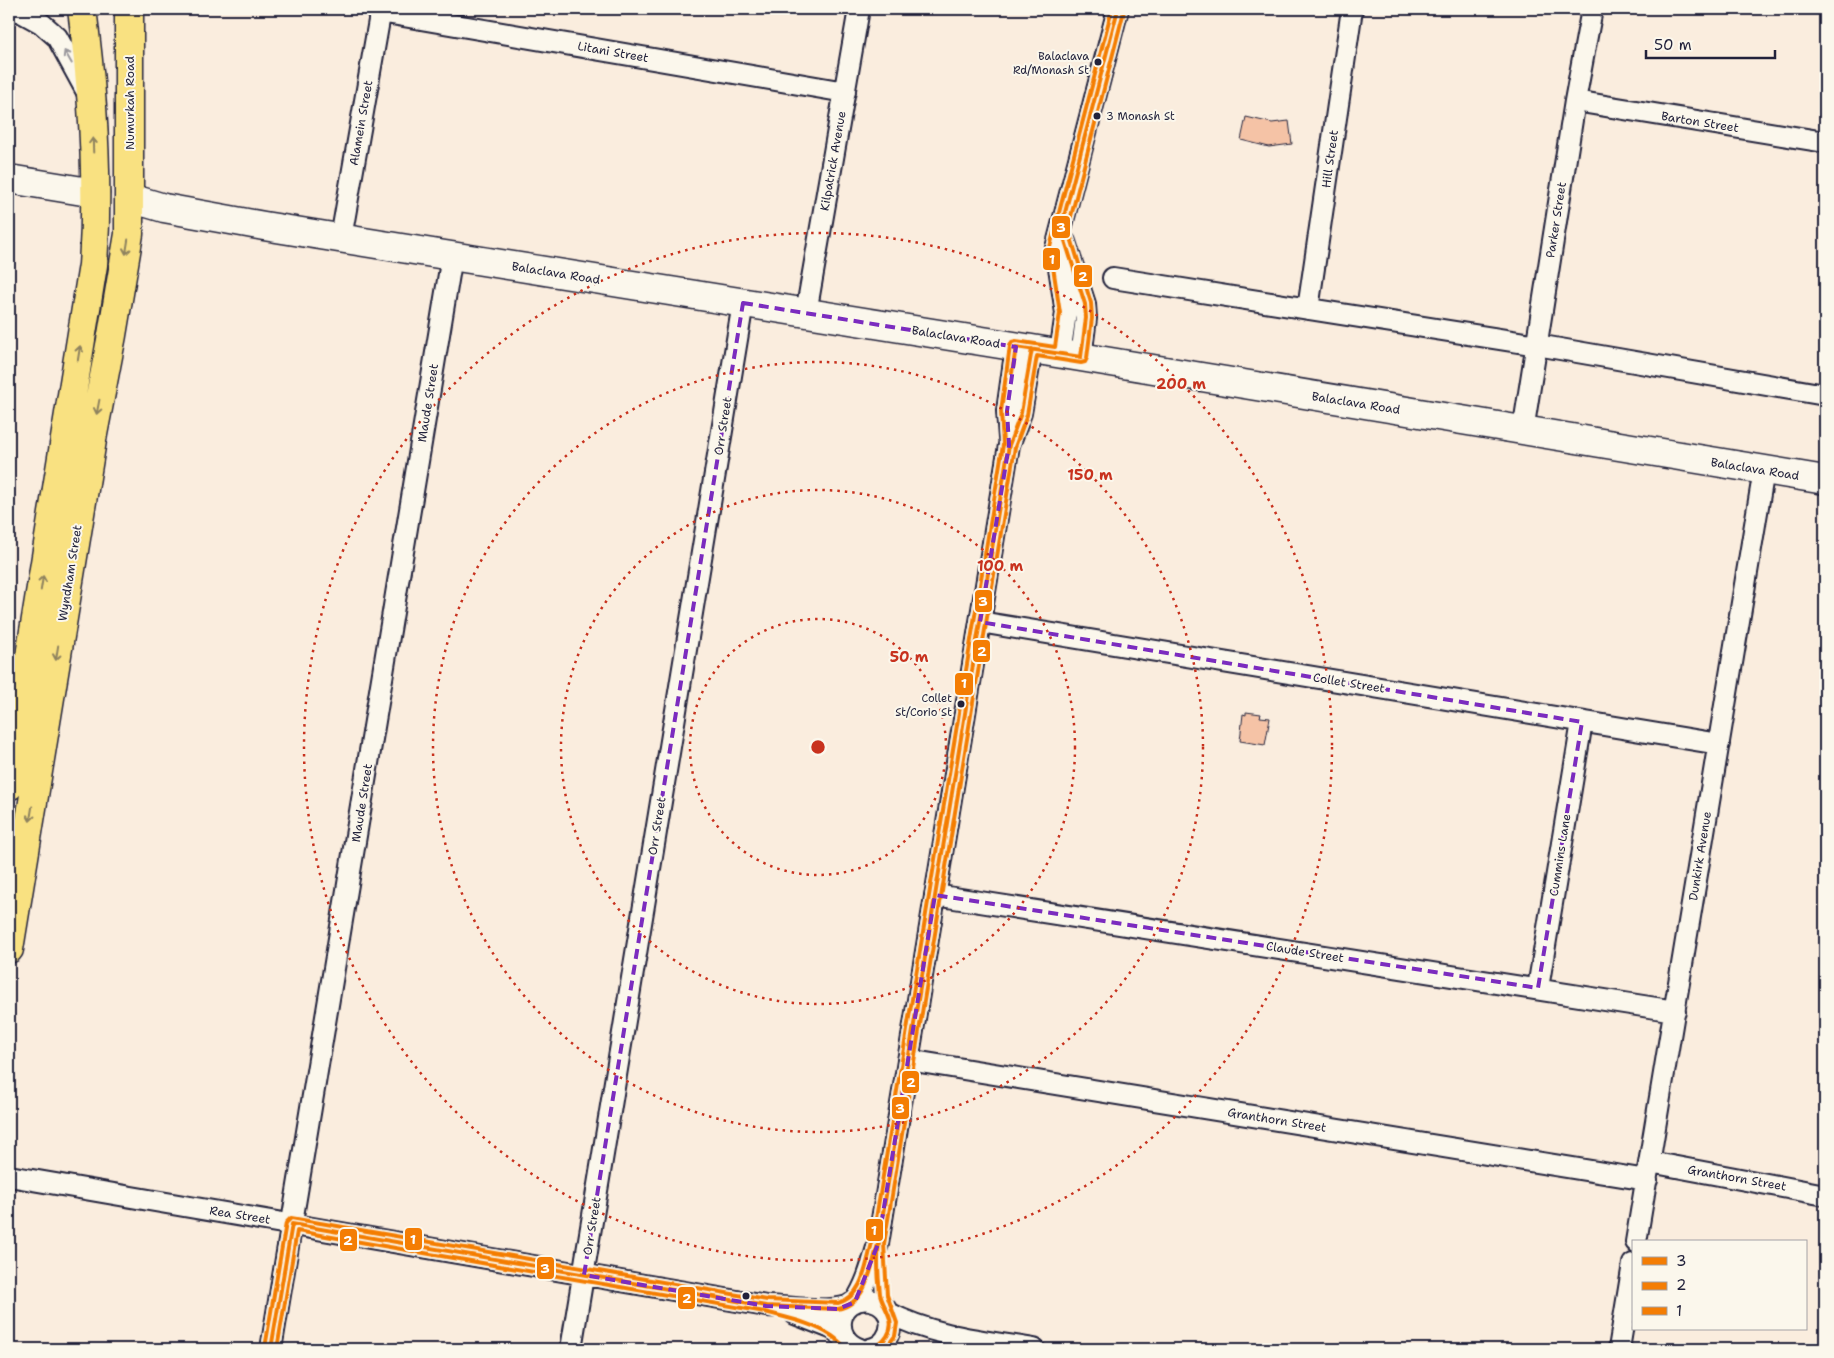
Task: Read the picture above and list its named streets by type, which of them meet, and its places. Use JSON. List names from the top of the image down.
{
  "streets": {
    "highway": ["Numurkah Road", "Wyndham Street"],
    "main road": ["Balaclava Road"],
    "street": [
      "Litani Street",
      "Barton Street",
      "Alamein Street",
      "Hill Street",
      "Kilpatrick Avenue",
      "Parker Street",
      "Maude Street",
      "Orr Street",
      "Collet Street",
      "Cummins Lane",
      "Dunkirk Avenue",
      "Claude Street",
      "Granthorn Street",
      "Rea Street"
    ]
  },
  "crossings": [
    ["Litani Street", "Alamein Street"],
    ["Litani Street", "Kilpatrick Avenue"],
    ["Numurkah Road", "Balaclava Road"],
    ["Numurkah Road", "Wyndham Street"],
    ["Barton Street", "Parker Street"],
    ["Alamein Street", "Balaclava Road"],
    ["Kilpatrick Avenue", "Balaclava Road"],
    ["Parker Street", "Balaclava Road"],
    ["Balaclava Road", "Maude Street"],
    ["Balaclava Road", "Orr Street"],
    ["Balaclava Road", "Wyndham Street"],
    ["Balaclava Road", "Dunkirk Avenue"],
    ["Maude Street", "Rea Street"],
    ["Orr Street", "Rea Street"],
    ["Collet Street", "Cummins Lane"],
    ["Collet Street", "Dunkirk Avenue"],
    ["Cummins Lane", "Claude Street"],
    ["Dunkirk Avenue", "Claude Street"],
    ["Dunkirk Avenue", "Granthorn Street"]
  ],
  "places": ["Balaclava Rd/Monash St", "3 Monash St", "Collet St/Corio St"],
  "lines": ["transit line 3", "transit line 1", "transit line 2"],
  "legend": ["3", "2", "1"],
  "scale_bar": "50 m",
  "rings": [
    "200 m",
    "150 m",
    "100 m",
    "50 m"
  ]
}
